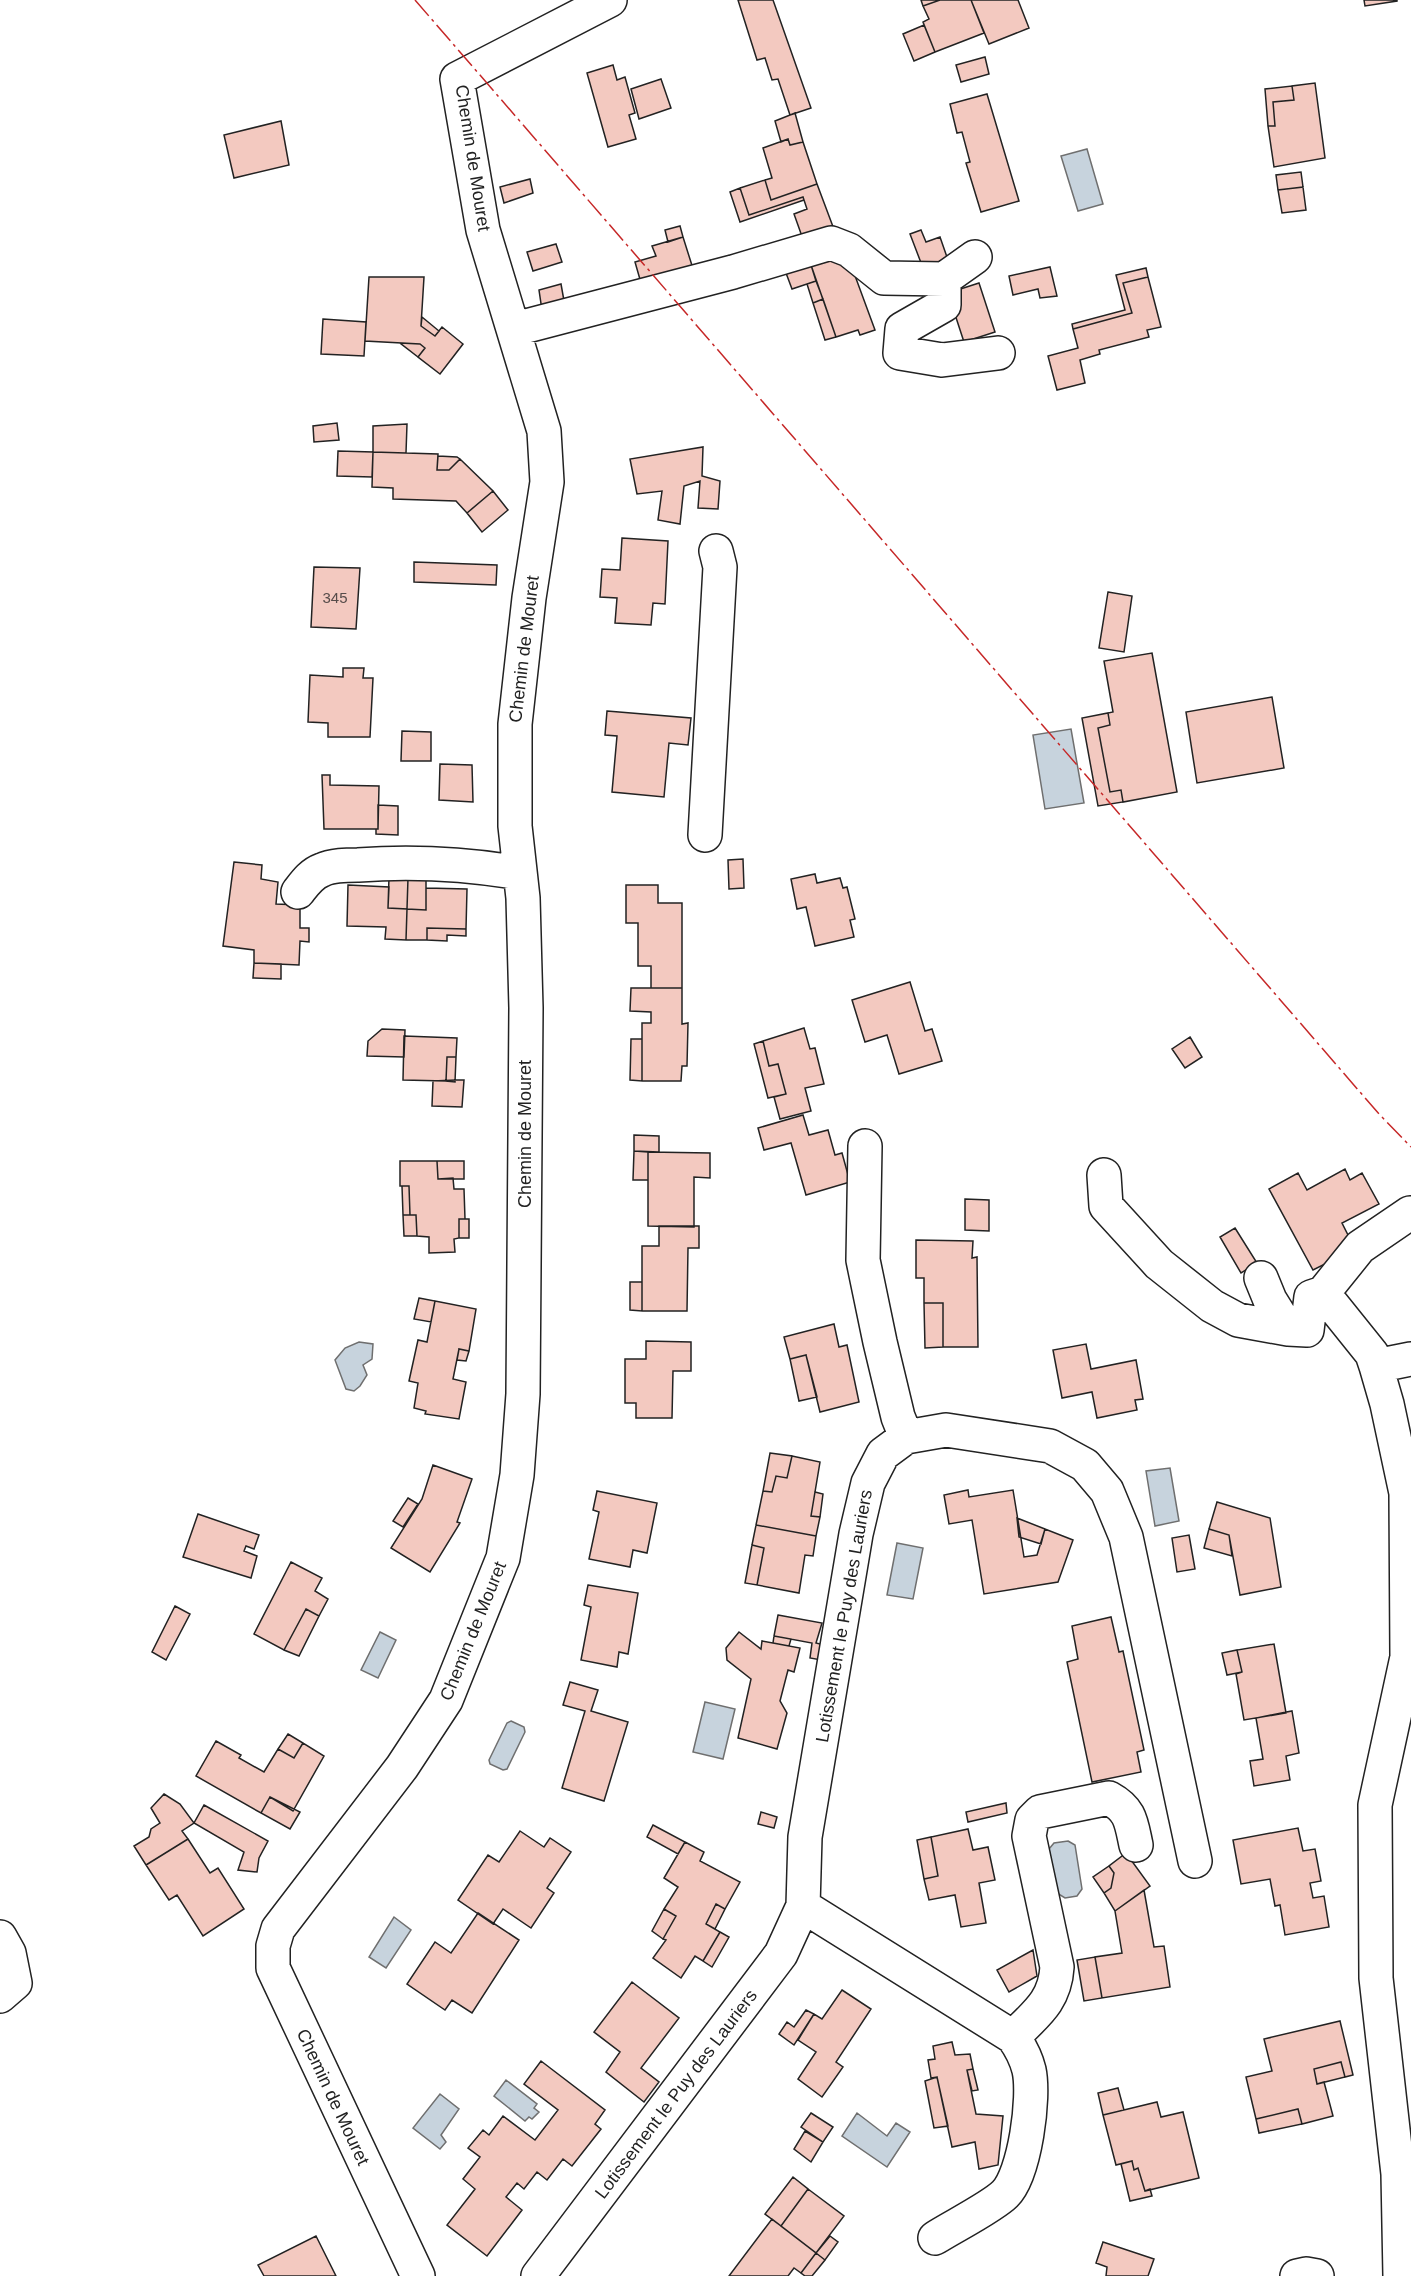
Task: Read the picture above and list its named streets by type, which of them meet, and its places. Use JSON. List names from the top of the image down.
{
  "streets": {
    "street": ["Chemin de Mouret", "Lotissement le Puy des Lauriers"]
  },
  "house_numbers": ["345"]
}
